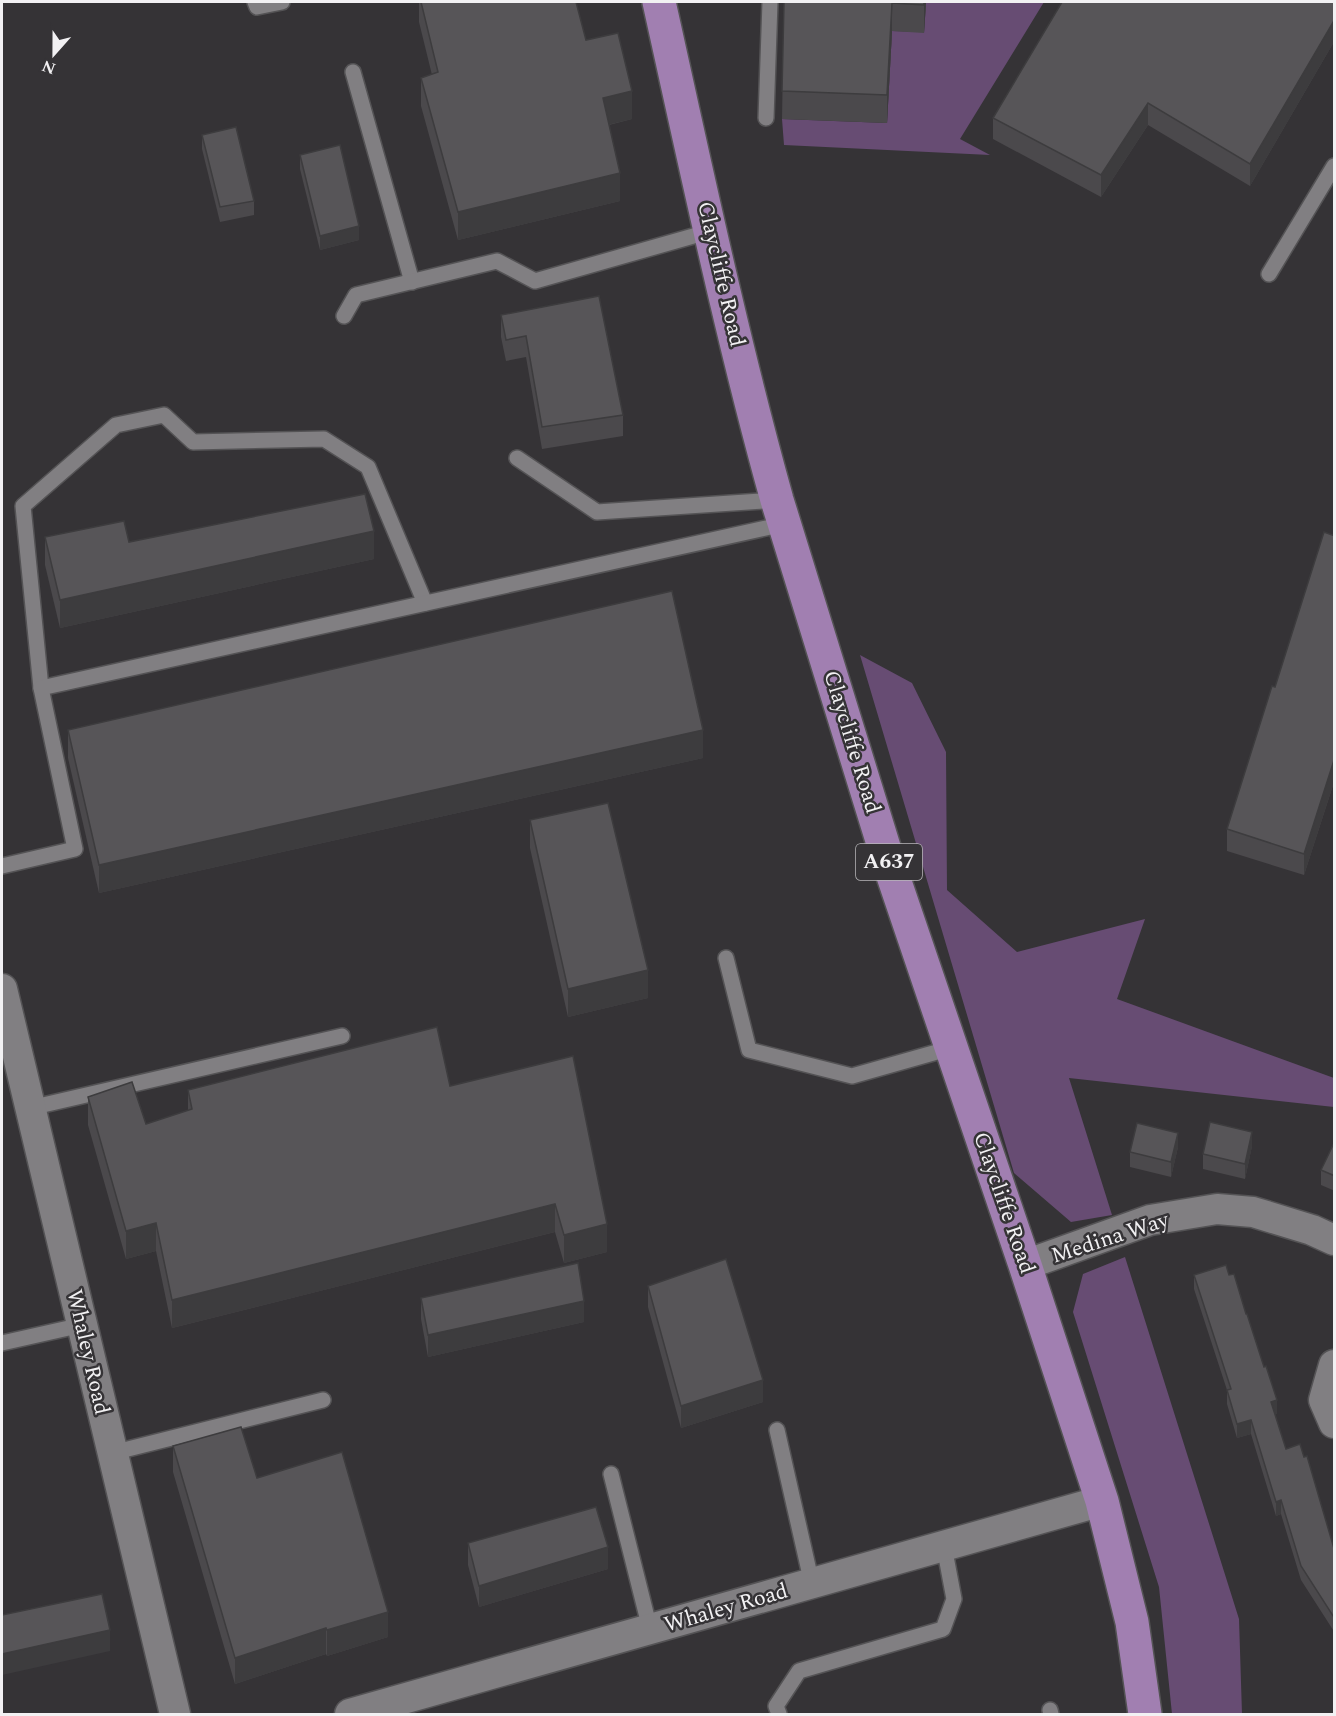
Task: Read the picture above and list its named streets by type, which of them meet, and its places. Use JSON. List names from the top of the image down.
{
  "streets": {
    "highway": ["Claycliffe Road", "A637"],
    "street": ["Medina Way", "Whaley Road"]
  },
  "crossings": [
    ["Claycliffe Road", "Medina Way"],
    ["Claycliffe Road", "Whaley Road"]
  ],
  "north": "bottom"
}
